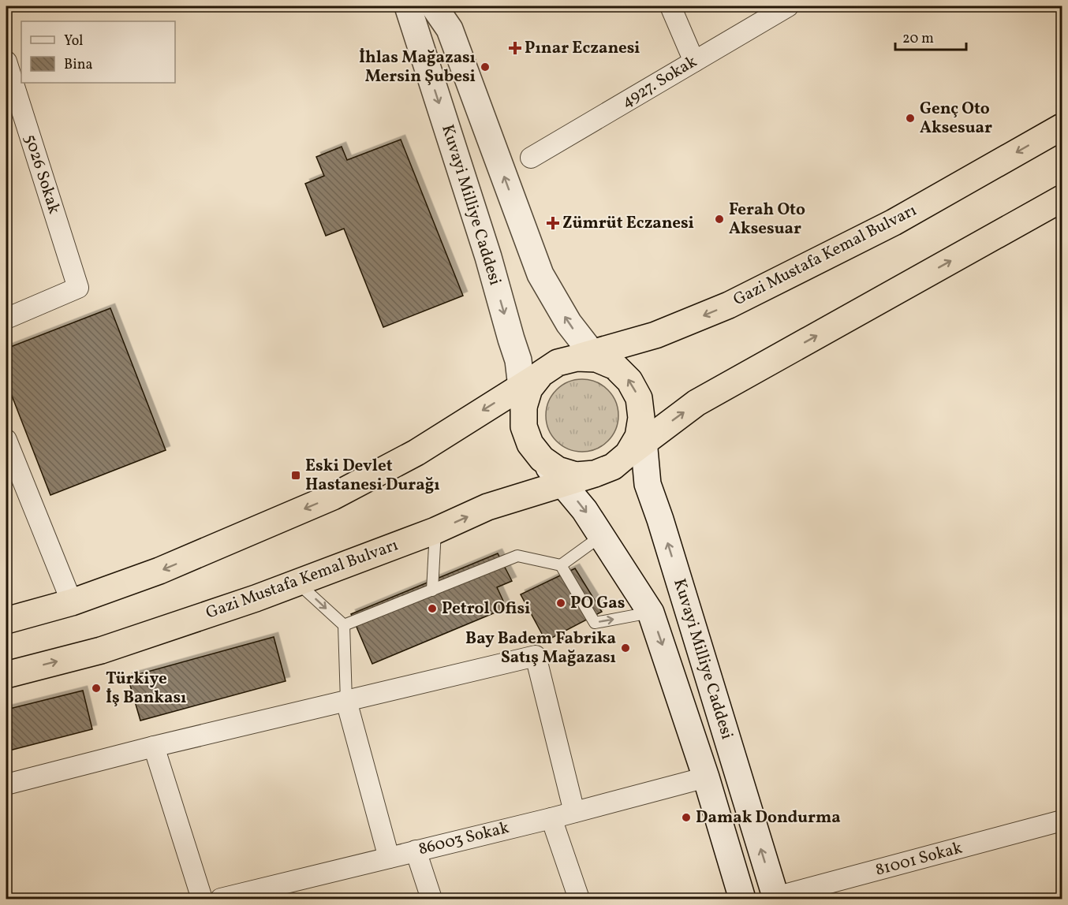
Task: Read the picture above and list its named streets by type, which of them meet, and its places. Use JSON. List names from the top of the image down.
{
  "streets": {
    "highway": ["Gazi Mustafa Kemal Bulvarı"],
    "main road": ["Kuvayi Milliye Caddesi"],
    "street": [
      "4927. Sokak",
      "5026 Sokak",
      "86003 Sokak",
      "81001 Sokak"
    ]
  },
  "crossings": [
    ["Kuvayi Milliye Caddesi", "Gazi Mustafa Kemal Bulvarı"],
    ["Kuvayi Milliye Caddesi", "86003 Sokak"],
    ["Kuvayi Milliye Caddesi", "81001 Sokak"]
  ],
  "places": {
    "health": ["Pınar Eczanesi", "Zümrüt Eczanesi"],
    "other": [
      "İhlas Mağazası Mersin Şubesi",
      "Genç Oto Aksesuar",
      "Ferah Oto Aksesuar",
      "PO Gas",
      "Petrol Ofisi",
      "Bay Badem Fabrika Satış Mağazası",
      "Türkiye İş Bankası",
      "Damak Dondurma"
    ],
    "transit": ["Eski Devlet Hastanesi Durağı"]
  },
  "legend": ["Yol", "Bina"],
  "scale_bar": "20 m"
}
